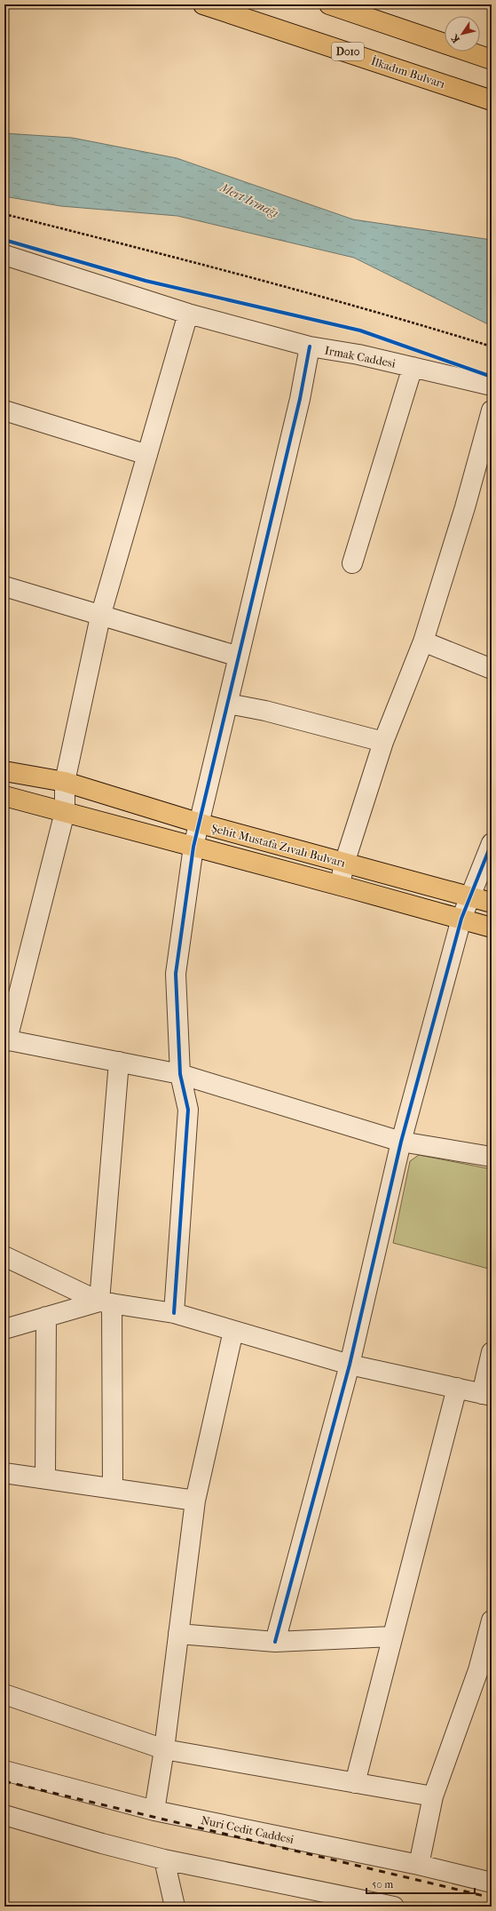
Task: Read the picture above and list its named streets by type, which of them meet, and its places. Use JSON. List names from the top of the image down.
{
  "streets": {
    "main road": ["D010", "İlkadım Bulvarı", "Şehit Mustafa Zıvalı Bulvarı"],
    "street": ["Irmak Caddesi", "Nuri Cedit Caddesi"]
  },
  "water": ["Mert Irmağı"],
  "scale_bar": "50 m",
  "north": "bottom left"
}
